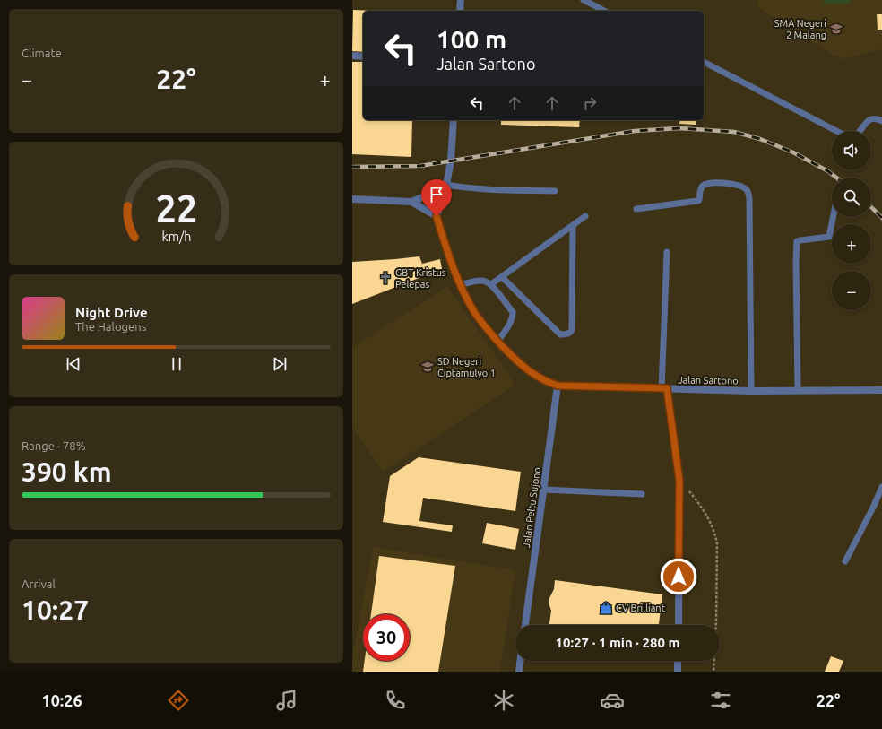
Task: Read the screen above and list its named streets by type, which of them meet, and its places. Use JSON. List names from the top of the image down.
{
  "streets": {
    "street": ["Jalan Sartono", "Jalan Peltu Sujono"]
  },
  "crossings": [
    ["Jalan Sartono", "Jalan Peltu Sujono"]
  ],
  "places": {
    "school or university": ["SMA Negeri 2 Malang", "SD Negeri Ciptamulyo 1"],
    "church": ["GBT Kristus Pelepas"],
    "shop": ["CV Brilliant"]
  },
  "page": {
    "tile": [
      "Climate",
      ["Range · 78%", "390 km"],
      ["Arrival", "10:27"]
    ],
    "turn": ["100 m", "Jalan Sartono"],
    "heat": ["−", "22°", "+"],
    "map_buttons": ["+", "−"],
    "song": ["Night Drive", "The Halogens"],
    "limit": "30",
    "trip": "10:27 · 1 min · 280 m",
    "tabs": ["10:26", "22°"],
    "gauge": ["22", "km/h"]
  }
}
